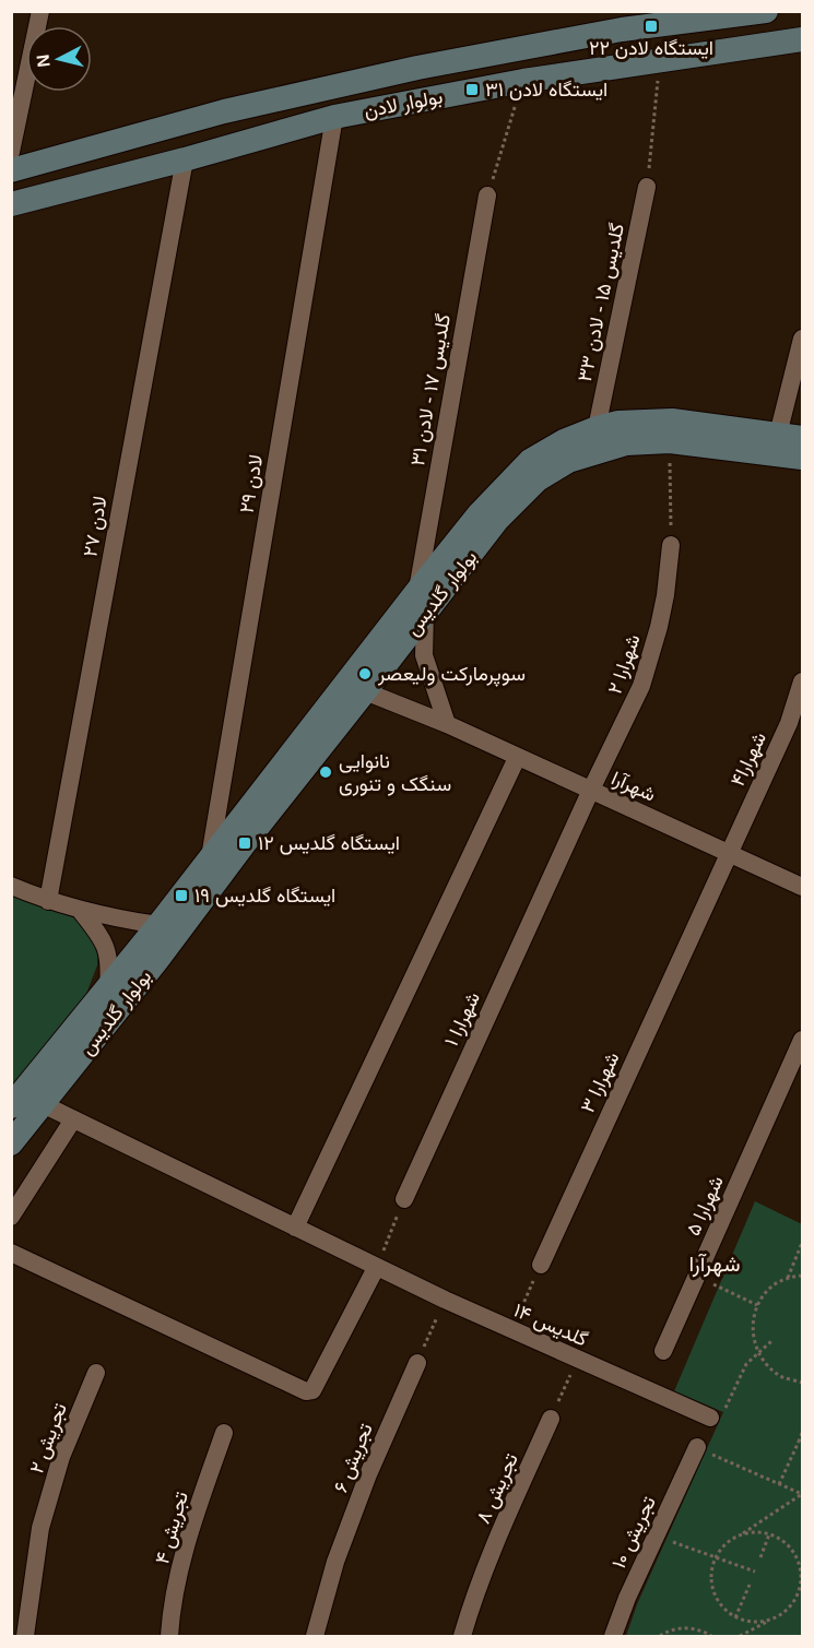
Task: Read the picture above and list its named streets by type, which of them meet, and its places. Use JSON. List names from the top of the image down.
{
  "streets": {
    "street": [
      "بولوار لادن",
      "گلدیس ۱۵ - لادن ۳۳",
      "گلدیس ۱۷ - لادن ۳۱",
      "لادن ۲۹",
      "لادن ۲۷",
      "بولوار گلدیس",
      "شهرارا ۲",
      "شهرارا۴",
      "شهرآرا",
      "شهرارا ۱",
      "شهرارا ۳",
      "شهرارا ۵",
      "گلدیس ۱۴",
      "تجریش ۲",
      "تجریش ۶",
      "تجریش ۸",
      "تجریش ۴",
      "تجریش ۱۰"
    ]
  },
  "crossings": [
    ["بولوار لادن", "لادن ۲۹"],
    ["بولوار لادن", "لادن ۲۷"],
    ["گلدیس ۱۵ - لادن ۳۳", "بولوار گلدیس"],
    ["گلدیس ۱۷ - لادن ۳۱", "بولوار گلدیس"],
    ["گلدیس ۱۷ - لادن ۳۱", "شهرآرا"],
    ["لادن ۲۹", "بولوار گلدیس"],
    ["بولوار گلدیس", "شهرآرا"],
    ["بولوار گلدیس", "گلدیس ۱۴"],
    ["شهرارا ۲", "شهرآرا"],
    ["شهرارا ۲", "شهرارا ۱"],
    ["شهرارا۴", "شهرآرا"],
    ["شهرارا۴", "شهرارا ۳"],
    ["شهرآرا", "شهرارا ۱"],
    ["شهرآرا", "شهرارا ۳"]
  ],
  "districts": ["شهرآرا"],
  "places": {
    "transit": [
      "ایستگاه لادن ۲۲",
      "ایستگاه لادن ۳۱",
      "ایستگاه گلدیس ۱۲",
      "ایستگاه گلدیس ۱۹"
    ],
    "other": ["سوپرمارکت ولیعصر", "نانوایی سنگک و تنوری"]
  },
  "north": "left"
}
